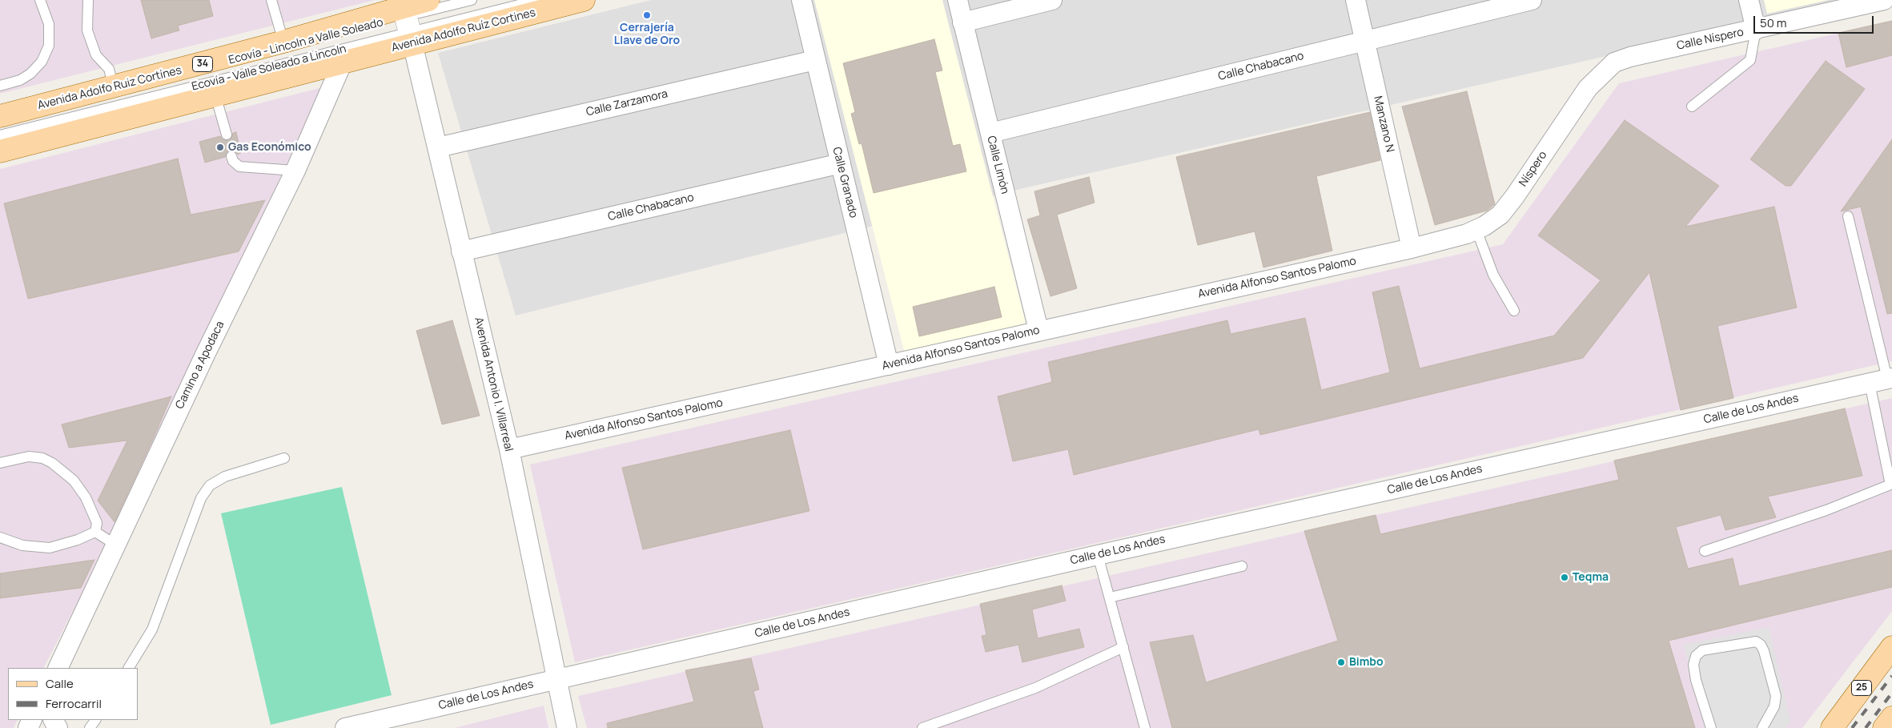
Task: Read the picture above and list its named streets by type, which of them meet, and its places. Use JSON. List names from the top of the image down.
{
  "streets": {
    "main road": [
      "Avenida Adolfo Ruíz Cortines",
      "34",
      "Avenida Adolfo Ruiz Cortínes",
      "25"
    ],
    "street": [
      "Calle Níspero",
      "Calle Chabacano",
      "Calle Zarzamora",
      "Manzano N",
      "Calle Limón",
      "Níspero",
      "Calle Granado",
      "Avenida Alfonso Santos Palomo",
      "Camino a Apodaca",
      "Avenida Antonio I. Villarreal",
      "Calle de Los Andes"
    ],
    "lane": ["Ecovía - Lincoln a Valle Soleado", "Ecovía - Valle Soleado a Lincoln"]
  },
  "crossings": [
    ["Avenida Adolfo Ruíz Cortines", "Ecovía - Lincoln a Valle Soleado"],
    ["Avenida Adolfo Ruíz Cortines", "34"],
    ["Avenida Adolfo Ruíz Cortines", "Ecovía - Valle Soleado a Lincoln"],
    ["Avenida Adolfo Ruíz Cortines", "Avenida Adolfo Ruiz Cortínes"],
    ["Avenida Adolfo Ruíz Cortines", "Camino a Apodaca"],
    ["Avenida Adolfo Ruíz Cortines", "Avenida Antonio I. Villarreal"],
    ["Calle Níspero", "Níspero"],
    ["Ecovía - Lincoln a Valle Soleado", "Ecovía - Valle Soleado a Lincoln"],
    ["Ecovía - Lincoln a Valle Soleado", "Avenida Adolfo Ruiz Cortínes"],
    ["Ecovía - Lincoln a Valle Soleado", "Avenida Antonio I. Villarreal"],
    ["34", "Camino a Apodaca"],
    ["Calle Chabacano", "Manzano N"],
    ["Calle Chabacano", "Calle Limón"],
    ["Calle Chabacano", "Calle Granado"],
    ["Calle Chabacano", "Avenida Antonio I. Villarreal"],
    ["Ecovía - Valle Soleado a Lincoln", "Avenida Adolfo Ruiz Cortínes"],
    ["Ecovía - Valle Soleado a Lincoln", "Avenida Antonio I. Villarreal"],
    ["Avenida Adolfo Ruiz Cortínes", "Avenida Antonio I. Villarreal"],
    ["Calle Zarzamora", "Calle Granado"],
    ["Calle Zarzamora", "Avenida Antonio I. Villarreal"],
    ["Manzano N", "Níspero"],
    ["Manzano N", "Avenida Alfonso Santos Palomo"],
    ["Calle Limón", "Avenida Alfonso Santos Palomo"],
    ["Níspero", "Avenida Alfonso Santos Palomo"],
    ["Calle Granado", "Avenida Alfonso Santos Palomo"],
    ["Avenida Alfonso Santos Palomo", "Avenida Antonio I. Villarreal"],
    ["Avenida Antonio I. Villarreal", "Calle de Los Andes"]
  ],
  "places": [
    "Cerrajería Llave de Oro",
    "Gas Económico",
    "Teqma",
    "Bimbo"
  ],
  "legend": ["Calle", "Ferrocarril"],
  "scale_bar": "50 m"
}
